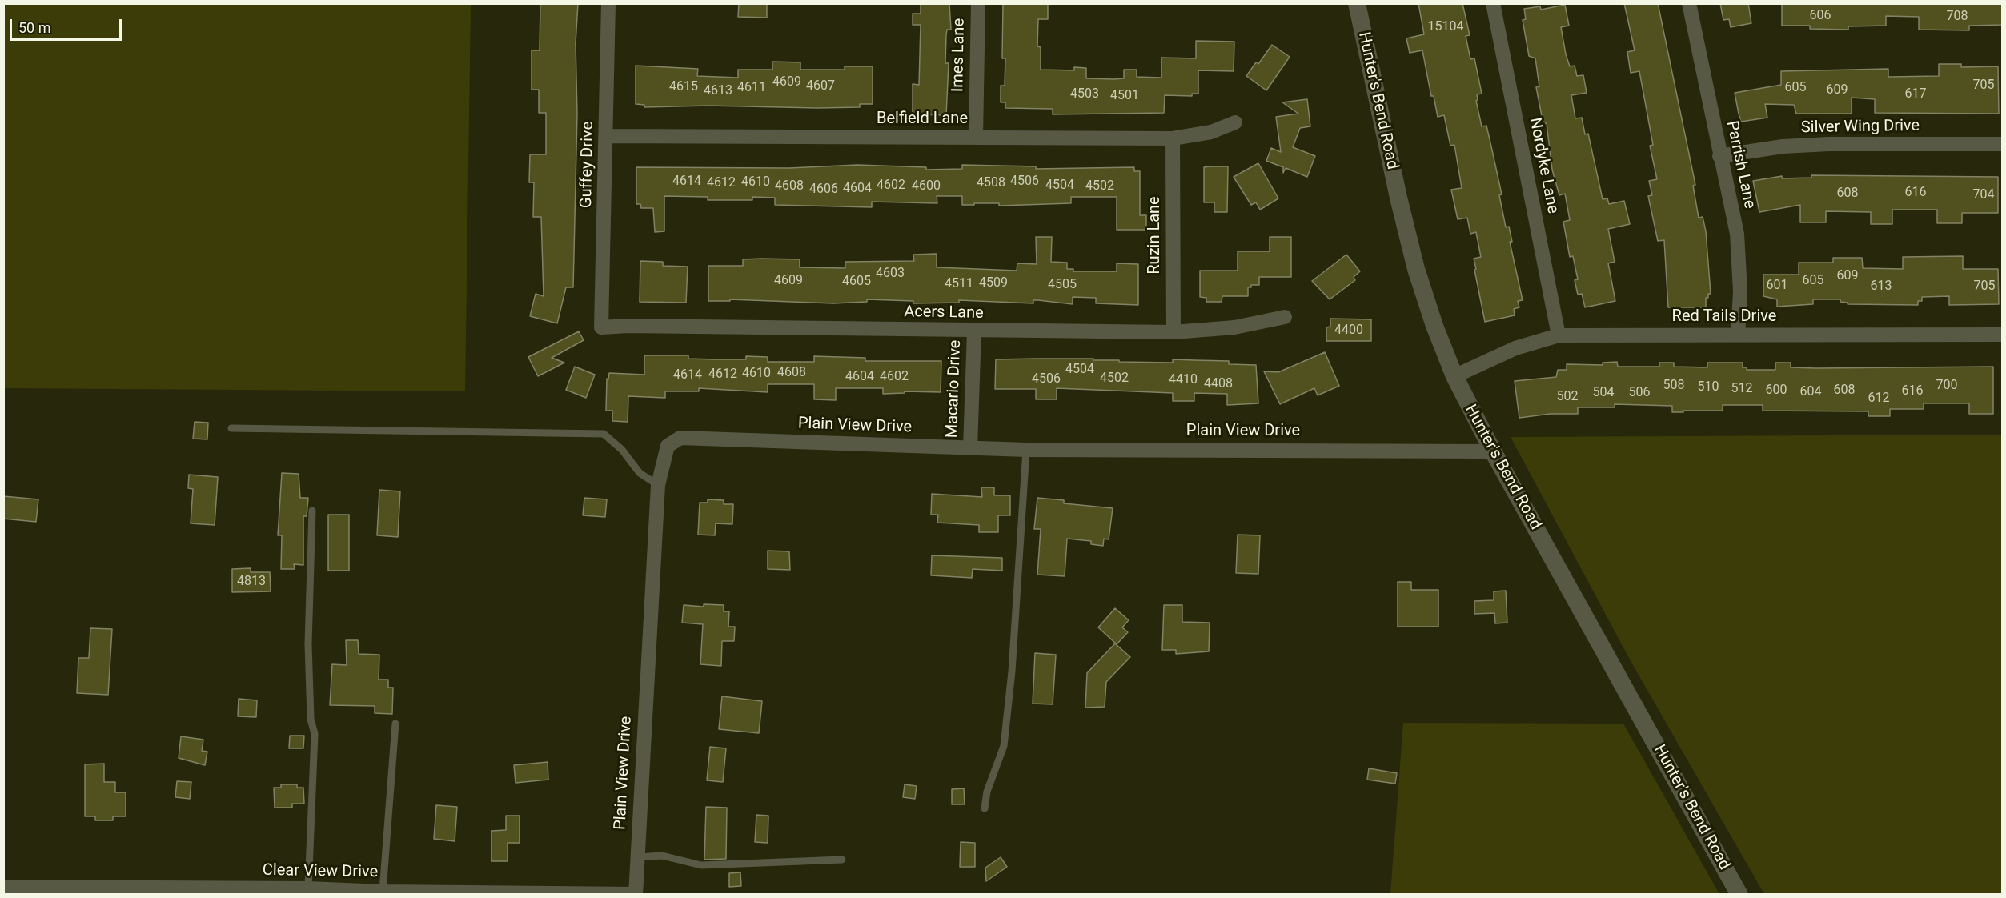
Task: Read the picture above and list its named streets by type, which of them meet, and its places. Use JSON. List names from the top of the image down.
{
  "streets": {
    "street": [
      "Imes Lane",
      "Hunter's Bend Road",
      "Belfield Lane",
      "Silver Wing Drive",
      "Guffey Drive",
      "Parrish Lane",
      "Nordyke Lane",
      "Ruzin Lane",
      "Acers Lane",
      "Red Tails Drive",
      "Macario Drive",
      "Plain View Drive",
      "Clear View Drive"
    ]
  },
  "crossings": [
    ["Imes Lane", "Belfield Lane"],
    ["Hunter's Bend Road", "Red Tails Drive"],
    ["Hunter's Bend Road", "Plain View Drive"],
    ["Belfield Lane", "Guffey Drive"],
    ["Belfield Lane", "Ruzin Lane"],
    ["Silver Wing Drive", "Parrish Lane"],
    ["Guffey Drive", "Acers Lane"],
    ["Parrish Lane", "Red Tails Drive"],
    ["Nordyke Lane", "Red Tails Drive"],
    ["Ruzin Lane", "Acers Lane"],
    ["Acers Lane", "Macario Drive"],
    ["Macario Drive", "Plain View Drive"],
    ["Plain View Drive", "Clear View Drive"]
  ],
  "house_numbers": [
    "606",
    "708",
    "15104",
    "4609",
    "705",
    "4607",
    "4615",
    "4611",
    "605",
    "609",
    "4613",
    "4503",
    "617",
    "4501",
    "4614",
    "4506",
    "4610",
    "4612",
    "4508",
    "4602",
    "4504",
    "4608",
    "4600",
    "4502",
    "4604",
    "4606",
    "616",
    "608",
    "704",
    "4603",
    "609",
    "4609",
    "605",
    "4605",
    "4509",
    "4511",
    "4505",
    "601",
    "613",
    "705",
    "4400",
    "4504",
    "4608",
    "4610",
    "4612",
    "4614",
    "4604",
    "4602",
    "4502",
    "4506",
    "4410",
    "4408",
    "508",
    "700",
    "510",
    "512",
    "600",
    "608",
    "616",
    "604",
    "504",
    "506",
    "502",
    "612",
    "4813"
  ],
  "scale_bar": "50 m"
}
